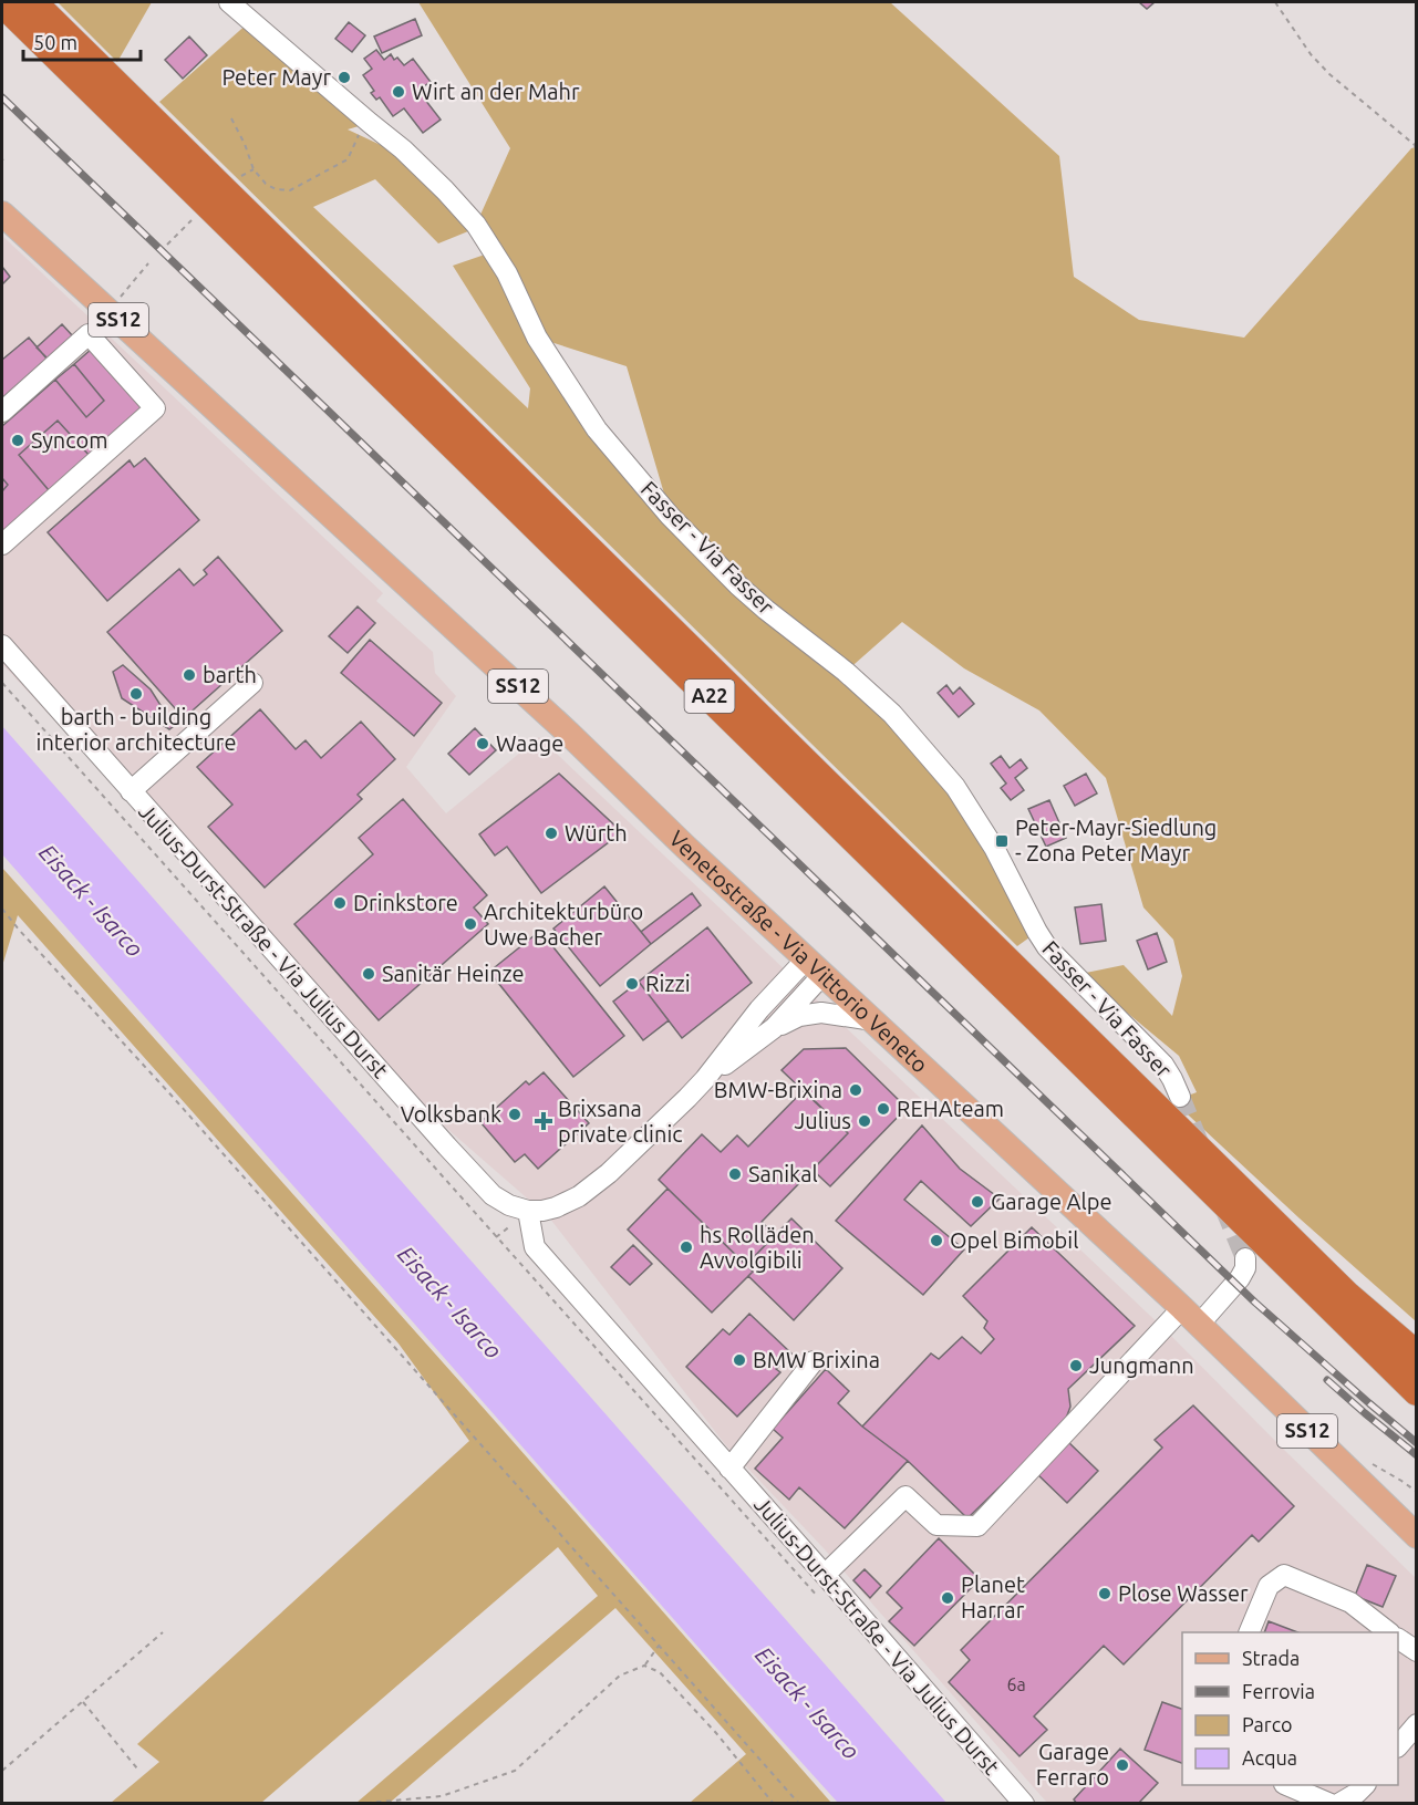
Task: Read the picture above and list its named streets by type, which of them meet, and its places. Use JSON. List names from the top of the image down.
{
  "streets": {
    "highway": ["A22"],
    "main road": ["SS12", "Venetostraße - Via Vittorio Veneto"],
    "street": ["Fasser - Via Fasser", "Julius-Durst-Straße - Via Julius Durst"]
  },
  "crossings": [
    ["SS12", "Venetostraße - Via Vittorio Veneto"]
  ],
  "water": ["Eisack - Isarco"],
  "places": {
    "other": [
      "Peter Mayr",
      "Wirt an der Mahr",
      "Syncom",
      "barth",
      "barth - building interior architecture",
      "Waage",
      "Würth",
      "Drinkstore",
      "Architekturbüro Uwe Bacher",
      "Sanitär Heinze",
      "Rizzi",
      "BMW-Brixina",
      "REHAteam",
      "Volksbank",
      "Julius",
      "Sanikal",
      "Garage Alpe",
      "Opel Bimobil",
      "hs Rolläden Avvolgibili",
      "BMW Brixina",
      "Jungmann",
      "Plose Wasser",
      "Planet Harrar",
      "Garage Ferraro"
    ],
    "transit": ["Peter-Mayr-Siedlung - Zona Peter Mayr"],
    "health": ["Brixsana private clinic"]
  },
  "house_numbers": ["6a"],
  "legend": [
    "Strada",
    "Ferrovia",
    "Parco",
    "Acqua"
  ],
  "scale_bar": "50 m"
}
